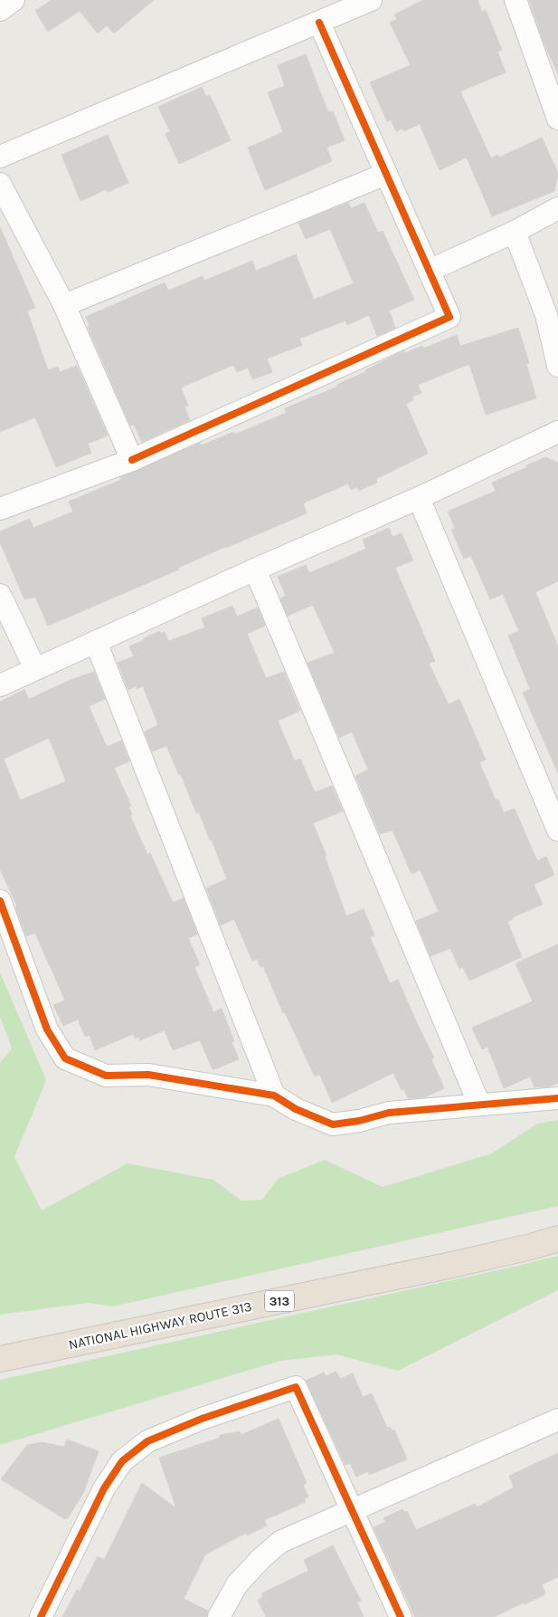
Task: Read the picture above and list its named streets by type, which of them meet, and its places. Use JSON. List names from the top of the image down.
{
  "streets": {
    "highway": ["313", "NATIONAL HIGHWAY ROUTE 313"]
  }
}
